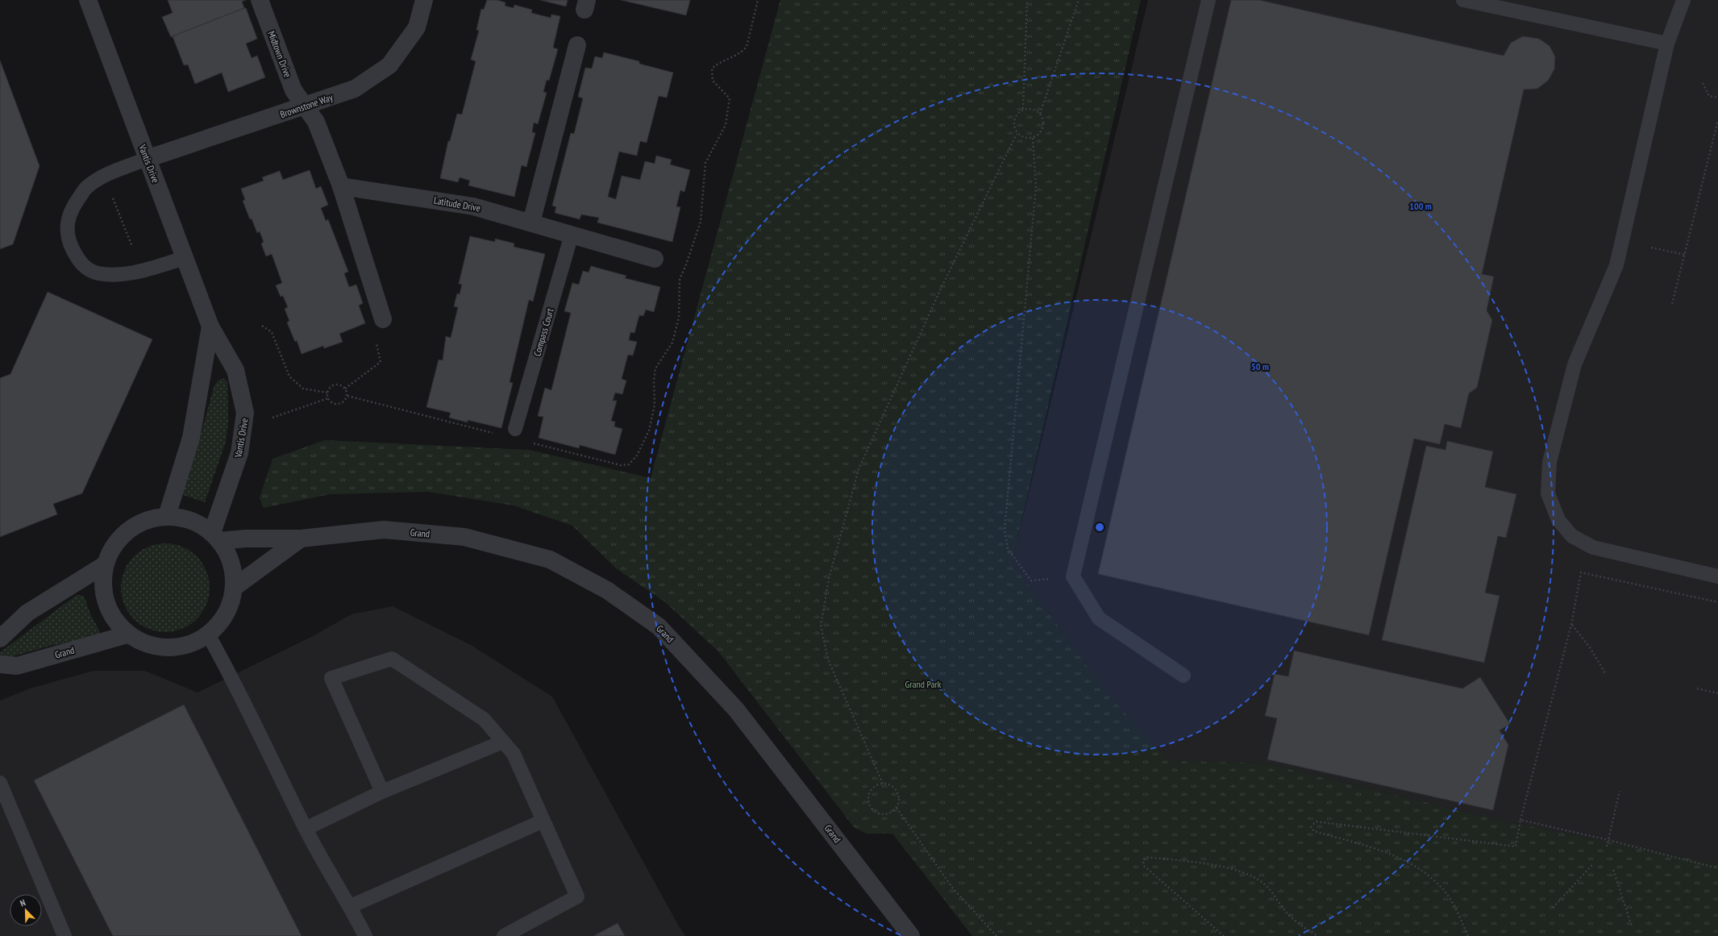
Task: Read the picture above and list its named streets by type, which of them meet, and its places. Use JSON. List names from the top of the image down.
{
  "streets": {
    "street": [
      "Midtown Drive",
      "Brownstone Way",
      "Vantis Drive",
      "Latitude Drive",
      "Grand"
    ],
    "lane": ["Compass Court"]
  },
  "crossings": [
    ["Midtown Drive", "Brownstone Way"],
    ["Brownstone Way", "Vantis Drive"],
    ["Vantis Drive", "Grand"],
    ["Latitude Drive", "Compass Court"]
  ],
  "parks": ["Grand Park"],
  "north": "top left",
  "rings": ["100 m", "50 m"]
}
